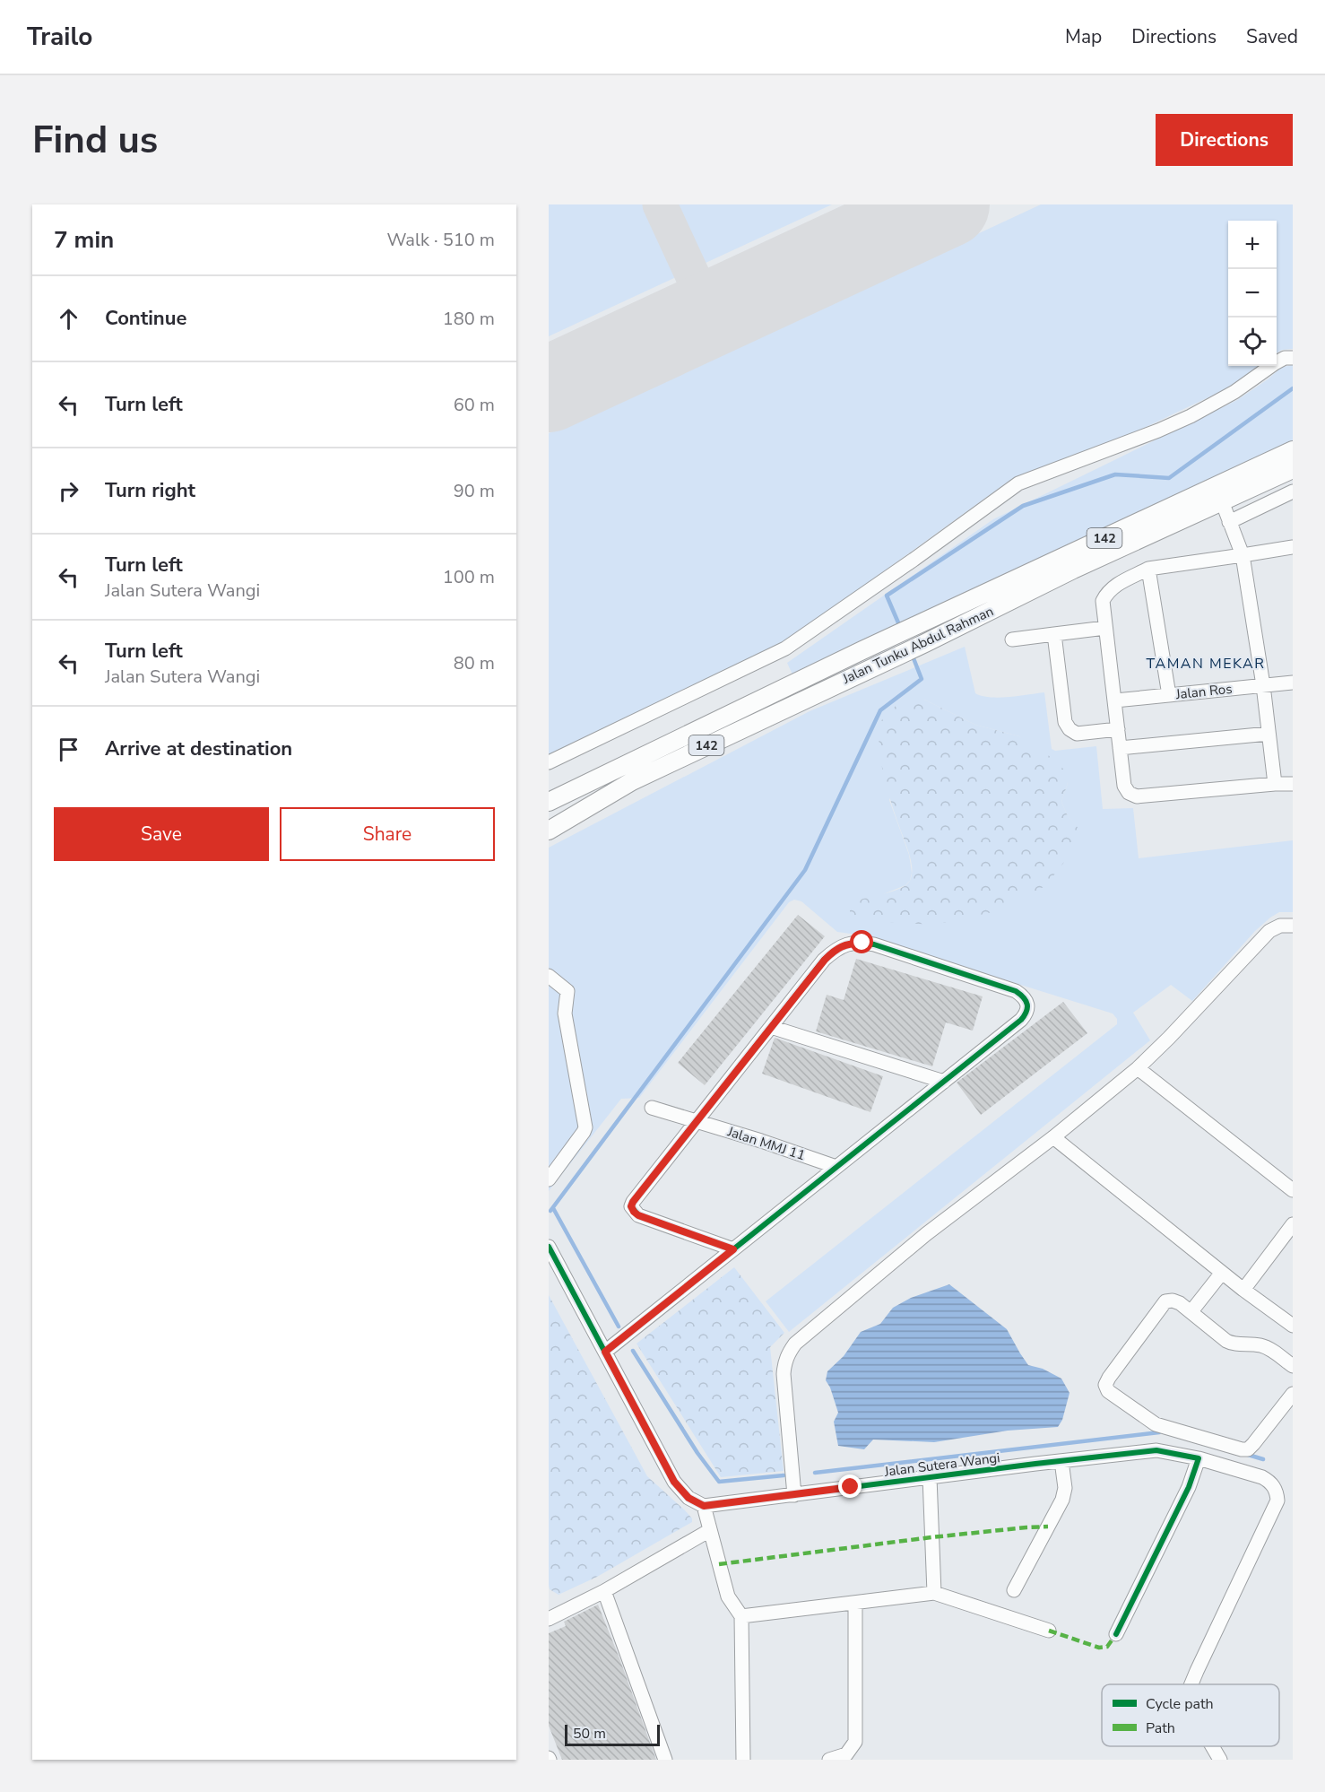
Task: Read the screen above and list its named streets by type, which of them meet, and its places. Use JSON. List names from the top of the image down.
{
  "streets": {
    "main road": ["142", "Jalan Tunku Abdul Rahman"],
    "street": ["Jalan Ros", "Jalan MMJ 11", "Jalan Sutera Wangi"]
  },
  "districts": ["TAMAN MEKAR"],
  "legend": ["Cycle path", "Path"],
  "scale_bar": "50 m",
  "page": {
    "header": "Trailo",
    "nav": ["Map", "Directions", "Saved"],
    "buttons": [
      "Directions",
      ["Save", "Share"]
    ],
    "title": "Find us",
    "heading": ["7 min", "Walk · 510 m"],
    "map_buttons": ["+", "−"],
    "list": [
      ["Continue", "180 m"],
      ["Turn left", "60 m"],
      ["Turn right", "90 m"],
      ["Turn left", "Jalan Sutera Wangi", "100 m"],
      ["Turn left", "Jalan Sutera Wangi", "80 m"],
      "Arrive at destination"
    ],
    "scale": "50 m"
  }
}
